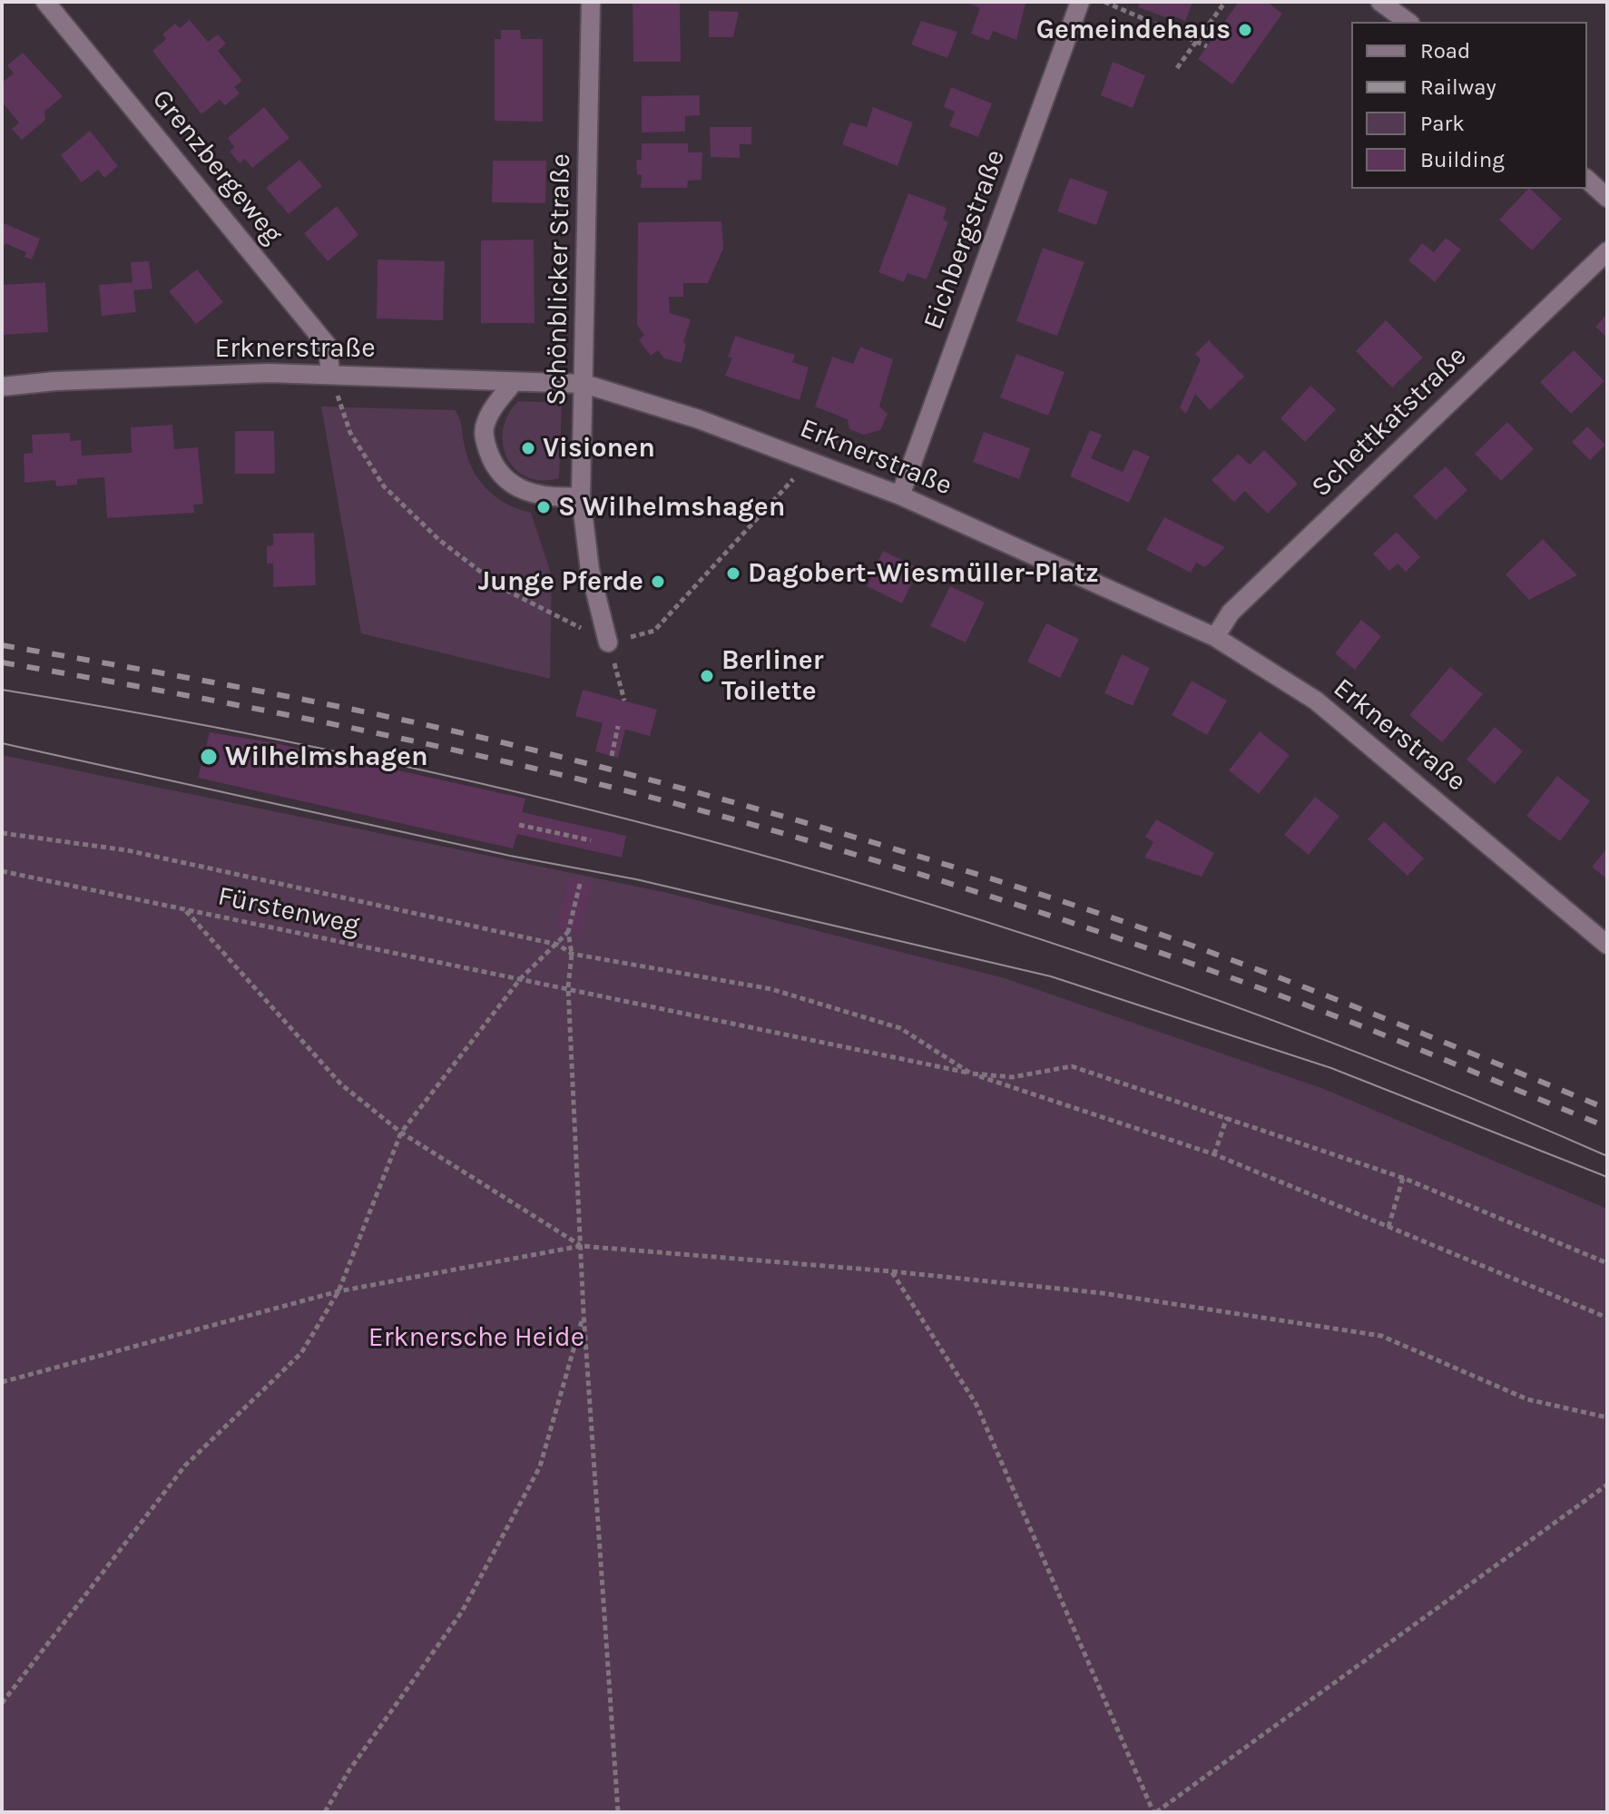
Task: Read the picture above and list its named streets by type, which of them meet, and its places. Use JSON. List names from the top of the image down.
{
  "streets": {
    "street": [
      "Grenzbergeweg",
      "Eichbergstraße",
      "Schönblicker Straße",
      "Erknerstraße",
      "Schettkatstraße"
    ],
    "path": ["Fürstenweg"]
  },
  "crossings": [
    ["Grenzbergeweg", "Erknerstraße"],
    ["Eichbergstraße", "Erknerstraße"],
    ["Schönblicker Straße", "Erknerstraße"],
    ["Erknerstraße", "Schettkatstraße"]
  ],
  "parks": ["Erknersche Heide"],
  "places": [
    "Gemeindehaus",
    "Visionen",
    "S Wilhelmshagen",
    "Dagobert-Wiesmüller-Platz",
    "Junge Pferde",
    "Berliner Toilette",
    "Wilhelmshagen"
  ],
  "legend": [
    "Road",
    "Railway",
    "Park",
    "Building"
  ]
}
